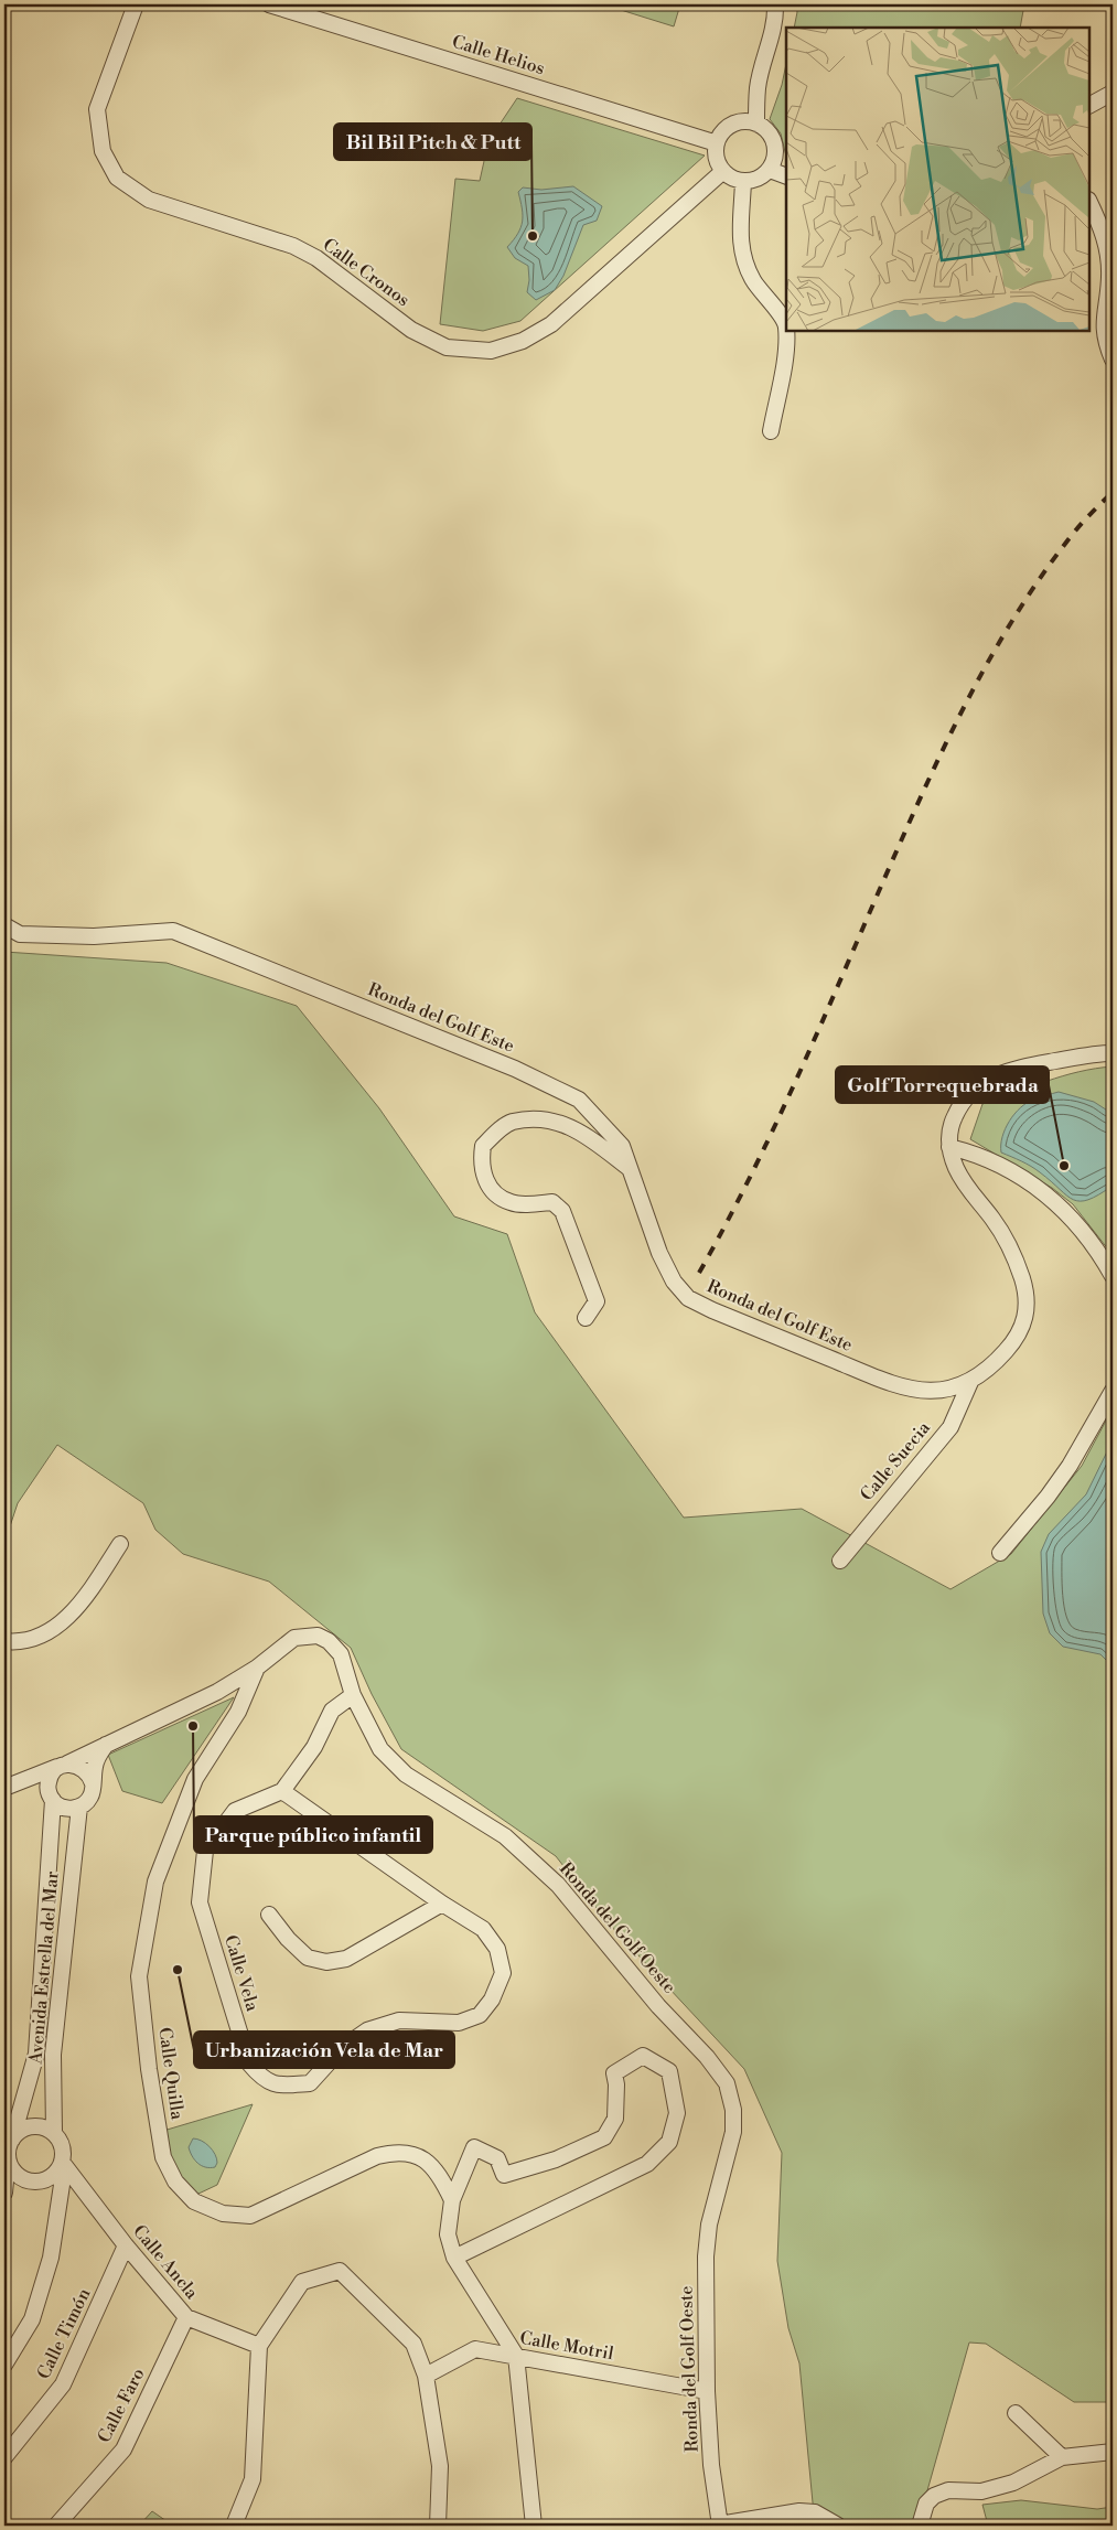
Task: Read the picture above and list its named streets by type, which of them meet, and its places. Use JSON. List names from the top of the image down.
{
  "streets": {
    "street": [
      "Calle Helios",
      "Calle Cronos",
      "Ronda del Golf Este",
      "Calle Suecia",
      "Ronda del Golf Oeste",
      "Avenida Estrella del Mar",
      "Calle Vela",
      "Calle Quilla",
      "Calle Ancla",
      "Calle Timón",
      "Calle Motril",
      "Calle Faro"
    ]
  },
  "crossings": [
    ["Calle Helios", "Calle Cronos"],
    ["Ronda del Golf Este", "Calle Suecia"],
    ["Ronda del Golf Oeste", "Avenida Estrella del Mar"],
    ["Ronda del Golf Oeste", "Calle Quilla"],
    ["Ronda del Golf Oeste", "Calle Motril"],
    ["Avenida Estrella del Mar", "Calle Ancla"],
    ["Calle Ancla", "Calle Timón"],
    ["Calle Ancla", "Calle Faro"]
  ],
  "places": [
    "Bil Bil Pitch & Putt",
    "Golf Torrequebrada",
    "Parque público infantil",
    "Urbanización Vela de Mar"
  ]
}
